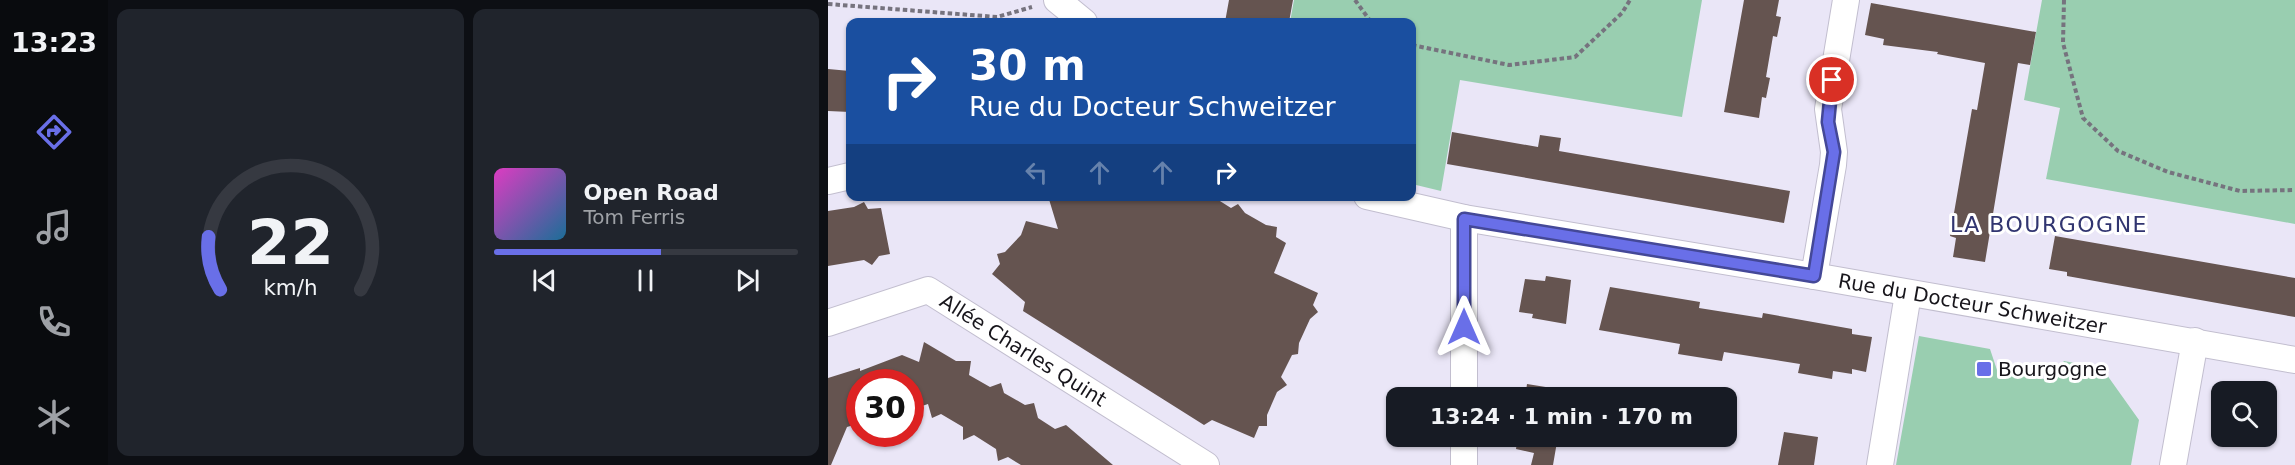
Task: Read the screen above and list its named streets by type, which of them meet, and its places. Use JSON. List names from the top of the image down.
{
  "streets": {
    "street": ["Rue du Docteur Schweitzer", "Allée Charles Quint"]
  },
  "districts": ["LA BOURGOGNE"],
  "places": {
    "transit": ["Bourgogne"]
  },
  "page": {
    "tabs": "13:23",
    "turn": ["30 m", "Rue du Docteur Schweitzer"],
    "song": ["Open Road", "Tom Ferris"],
    "limit": "30",
    "trip": "13:24 · 1 min · 170 m",
    "gauge": ["22", "km/h"]
  }
}
